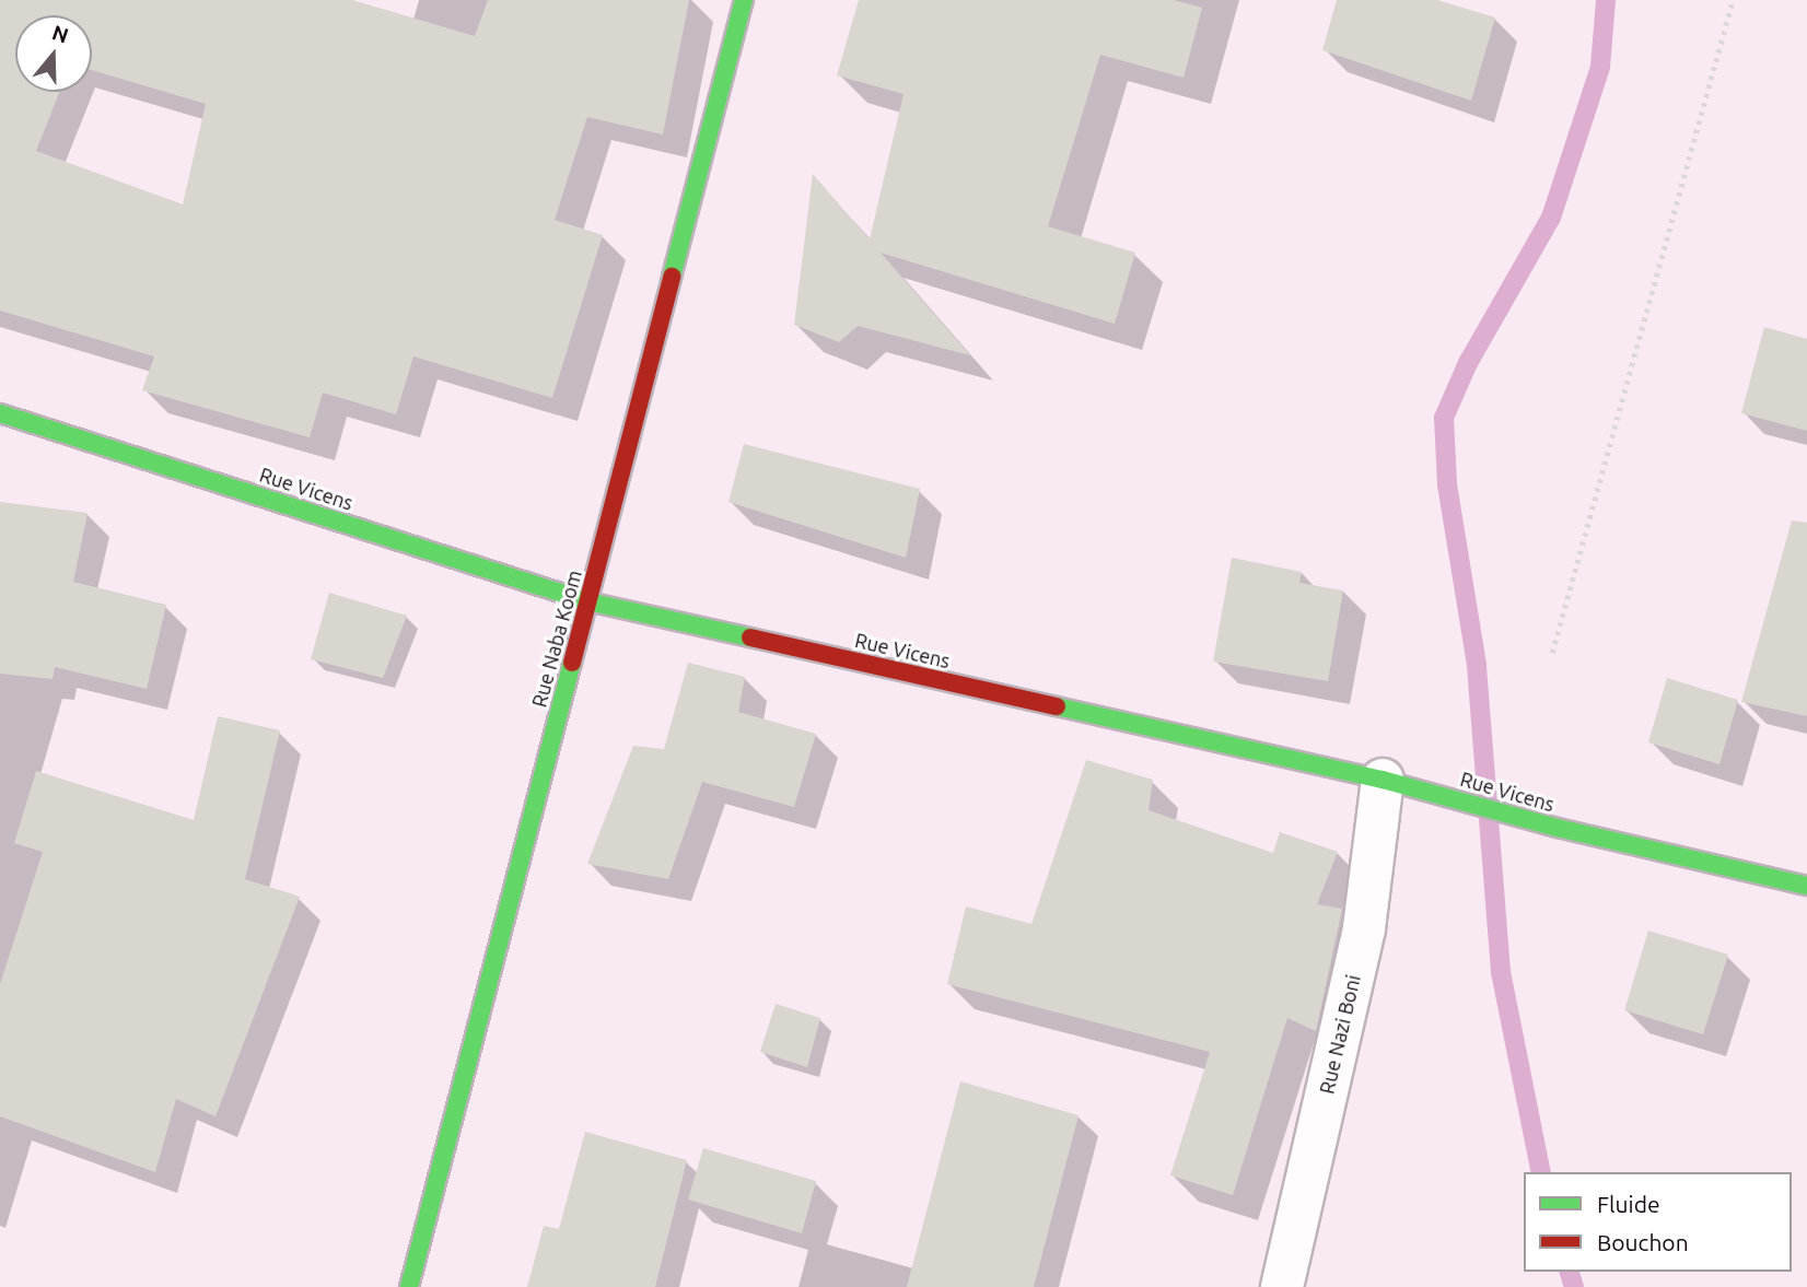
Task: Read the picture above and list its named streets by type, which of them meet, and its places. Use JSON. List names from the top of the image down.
{
  "streets": {
    "street": ["Rue Vicens", "Rue Naba Koom", "Rue Nazi Boni"]
  },
  "crossings": [
    ["Rue Vicens", "Rue Naba Koom"],
    ["Rue Vicens", "Rue Nazi Boni"]
  ],
  "legend": ["Fluide", "Bouchon"],
  "north": "top"
}
